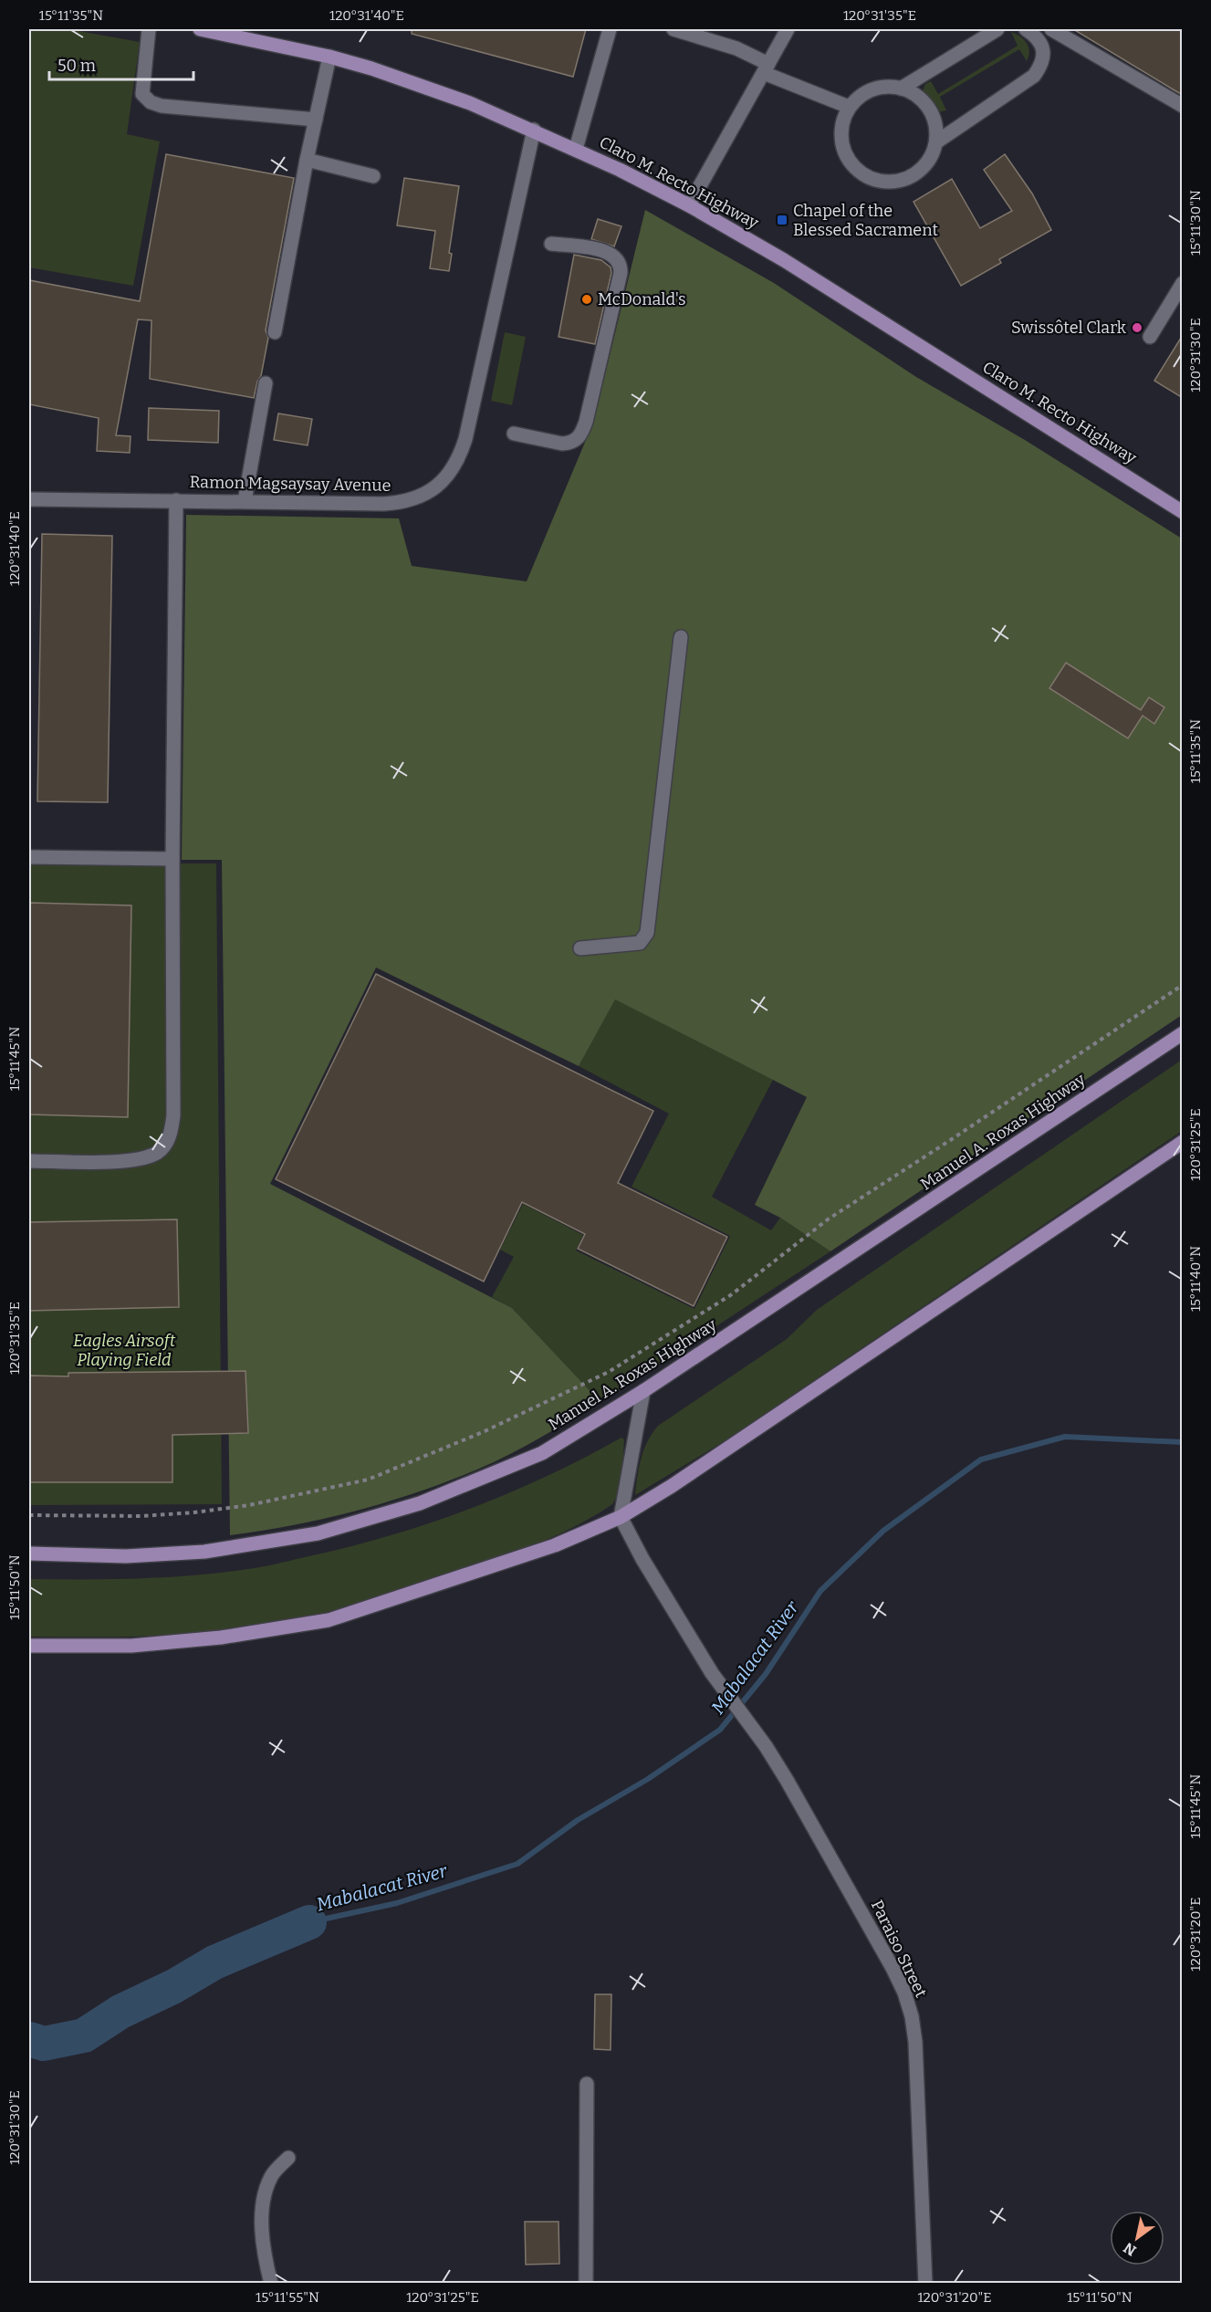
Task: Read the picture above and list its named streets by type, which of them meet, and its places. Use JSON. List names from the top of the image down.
{
  "streets": {
    "main road": ["Claro M. Recto Highway", "Manuel A. Roxas Highway"],
    "street": ["Ramon Magsaysay Avenue", "Paraiso Street"]
  },
  "crossings": [
    ["Claro M. Recto Highway", "Ramon Magsaysay Avenue"]
  ],
  "water": ["Mabalacat River"],
  "parks": ["Eagles Airsoft Playing Field"],
  "places": {
    "transit": ["Chapel of the Blessed Sacrament"],
    "other": ["McDonald's", "Swissôtel Clark"]
  },
  "scale_bar": "50 m",
  "north": "bottom left",
  "coordinates": [
    "15°11'35\"N",
    "120°31'40\"E",
    "120°31'35\"E",
    "15°11'30\"N",
    "120°31'30\"E",
    "15°11'45\"N",
    "120°31'25\"E",
    "15°11'40\"N",
    "15°11'50\"N",
    "120°31'20\"E",
    "15°11'55\"N"
  ]
}
